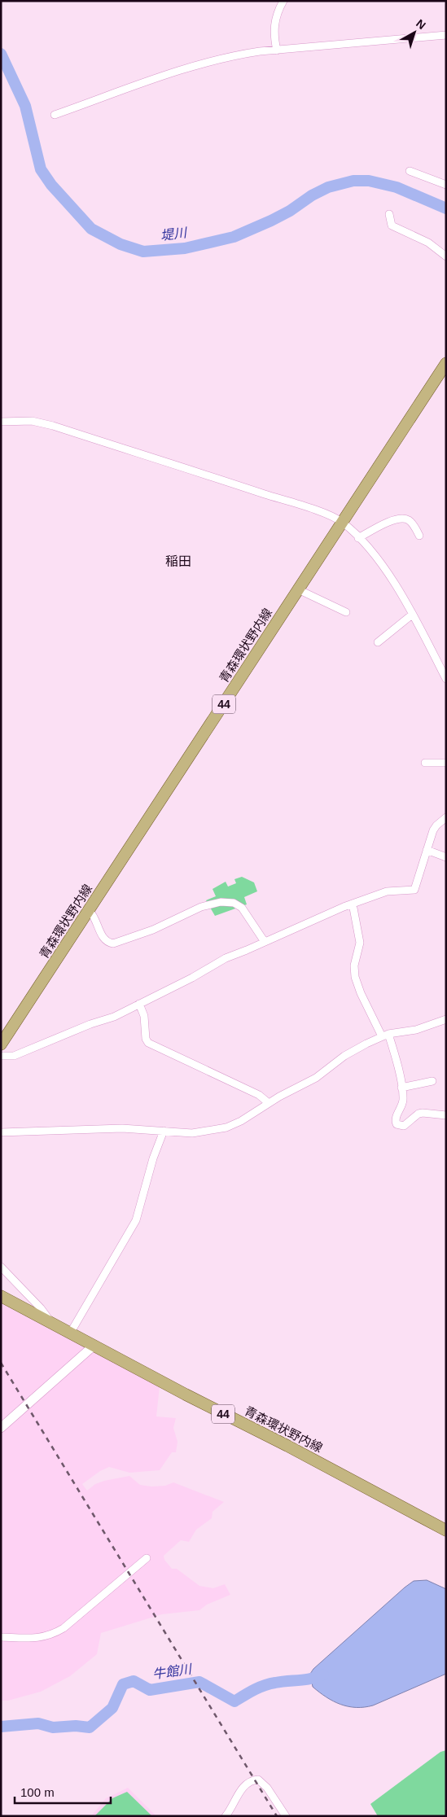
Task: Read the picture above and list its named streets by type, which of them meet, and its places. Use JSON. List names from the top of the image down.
{
  "streets": {
    "main road": ["青森環状野内線", "44"]
  },
  "districts": ["稲田"],
  "water": ["堤川", "牛館川"],
  "scale_bar": "100 m",
  "north": "top right"
}
